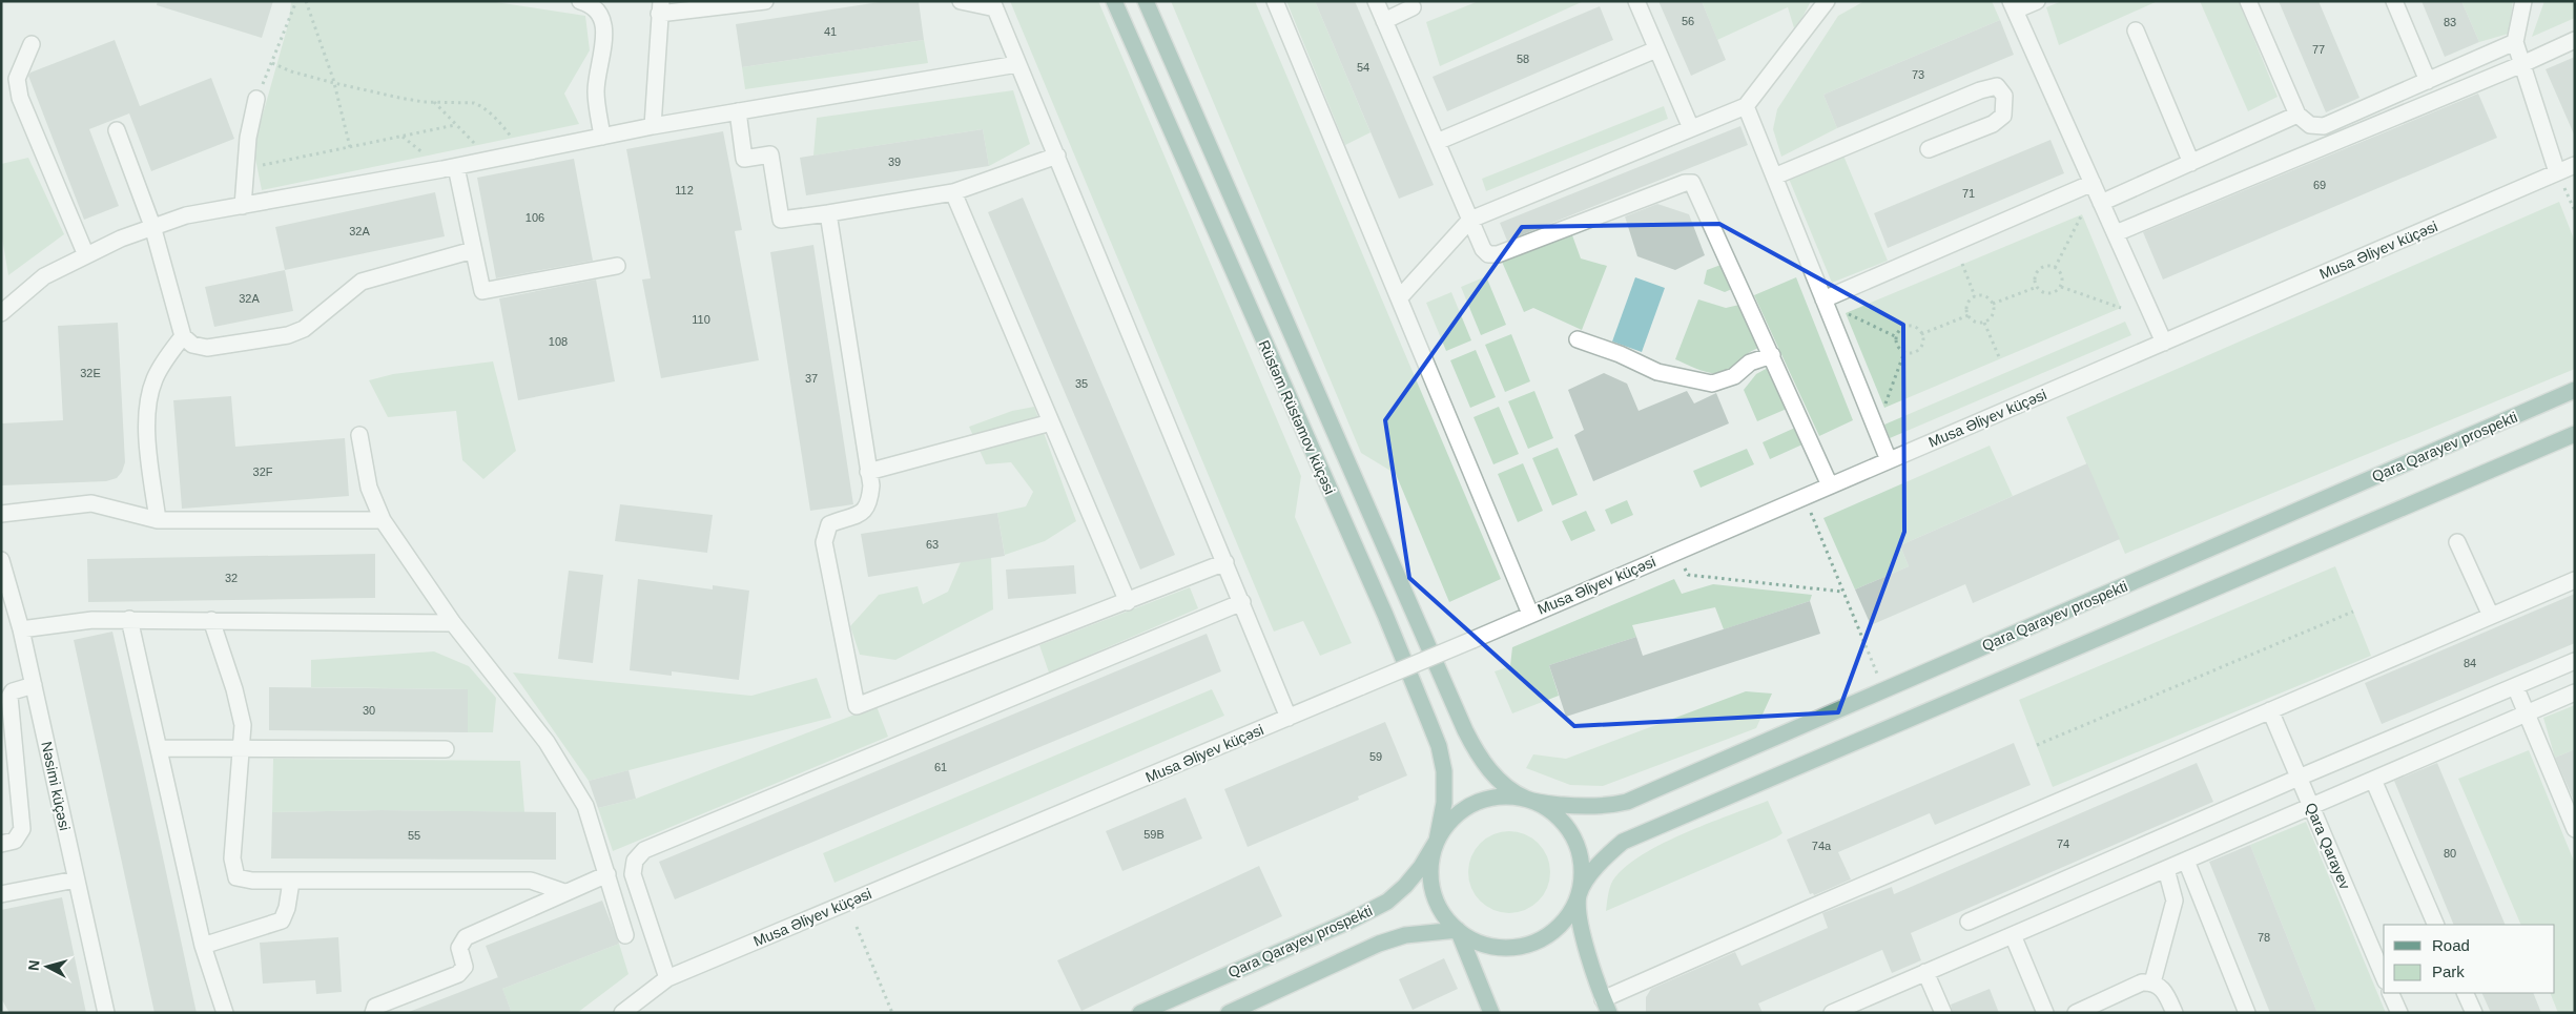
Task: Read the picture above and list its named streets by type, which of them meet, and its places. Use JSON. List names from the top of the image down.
{
  "streets": {
    "main road": ["Rüstəm Rüstəmov küçəsi", "Qara Qarayev prospekti"],
    "street": ["Musa Əliyev küçəsi", "Nəsimi küçəsi", "Qara Qarayev"]
  },
  "crossings": [
    ["Rüstəm Rüstəmov küçəsi", "Qara Qarayev prospekti"]
  ],
  "house_numbers": [
    "56",
    "83",
    "41",
    "77",
    "58",
    "54",
    "73",
    "39",
    "69",
    "112",
    "71",
    "106",
    "32A",
    "32A",
    "110",
    "108",
    "32E",
    "37",
    "35",
    "32F",
    "63",
    "32",
    "84",
    "30",
    "59",
    "61",
    "59B",
    "55",
    "74",
    "74a",
    "80",
    "78"
  ],
  "legend": ["Road", "Park"],
  "north": "left"
}
